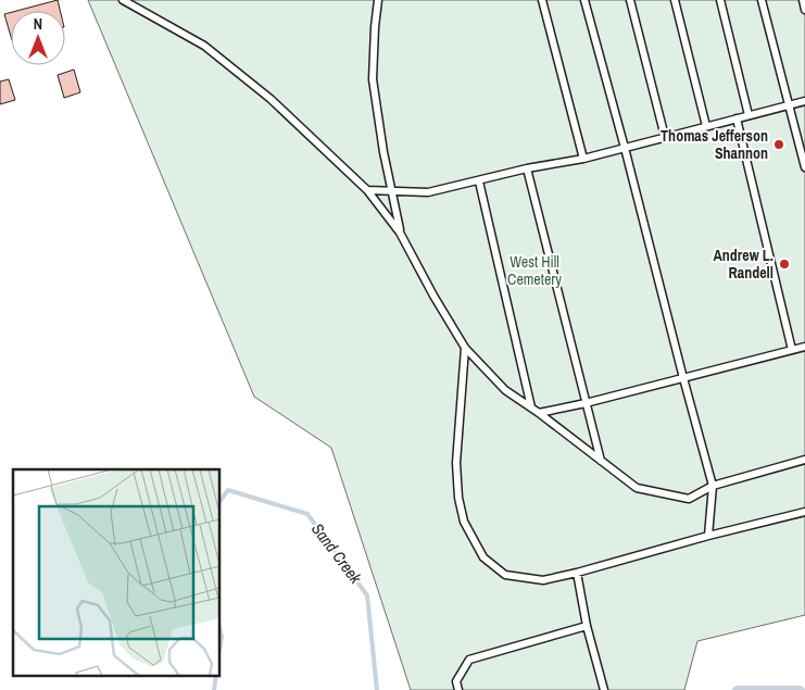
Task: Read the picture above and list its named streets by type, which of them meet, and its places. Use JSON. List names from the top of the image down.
{
  "water": ["Sand Creek"],
  "parks": ["West Hill Cemetery"],
  "places": ["Thomas Jefferson Shannon", "Andrew L. Randell"],
  "north": "top"
}
